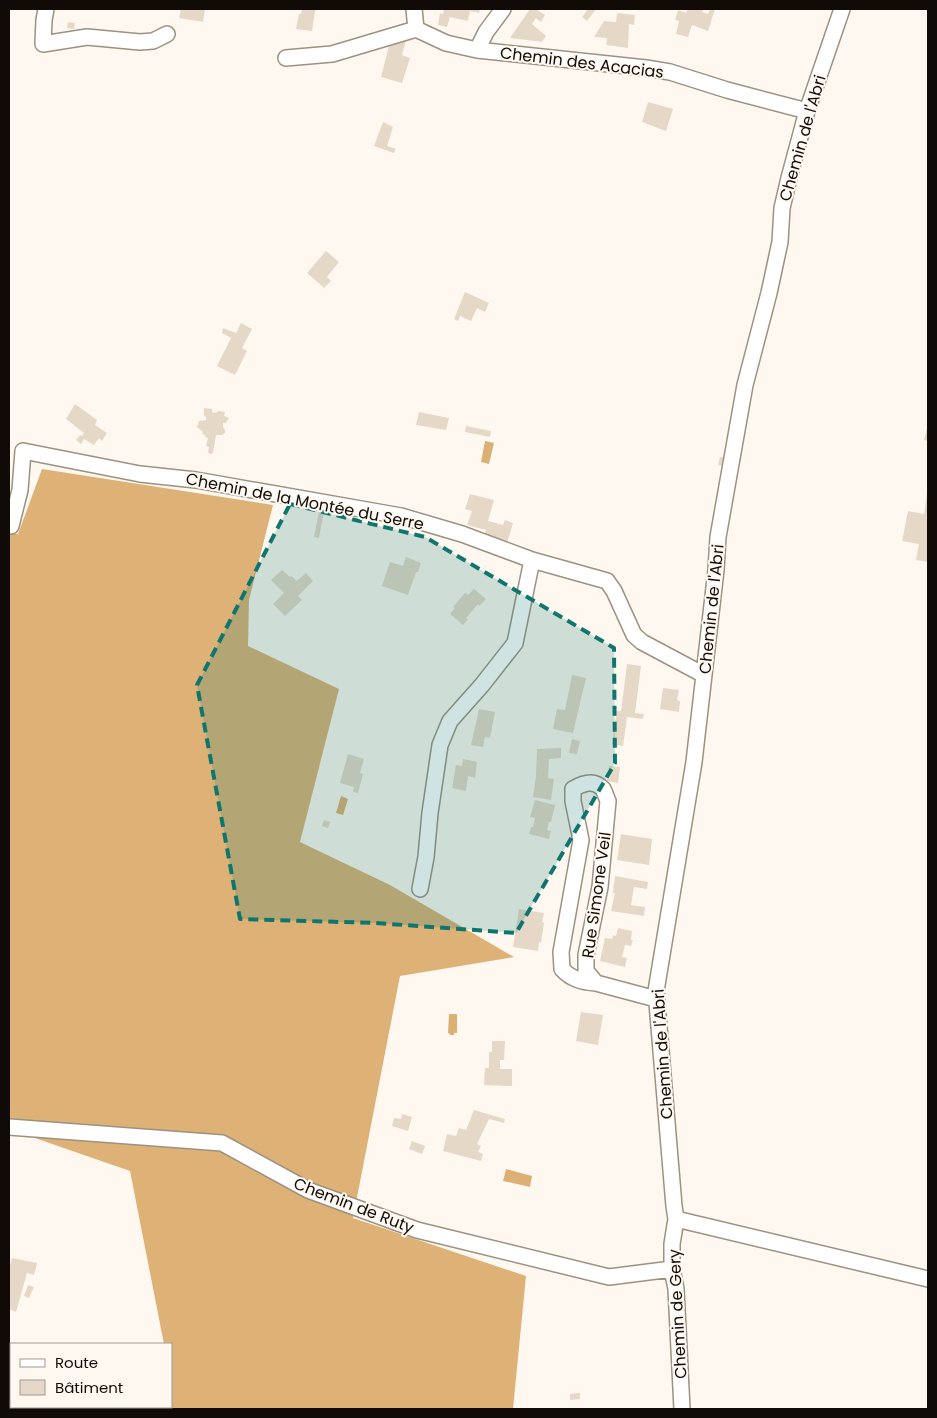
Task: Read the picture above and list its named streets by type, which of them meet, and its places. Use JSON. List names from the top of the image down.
{
  "streets": {
    "street": [
      "Chemin des Acacias",
      "Chemin de l'Abri",
      "Chemin de la Montée du Serre",
      "Rue Simone Veil",
      "Chemin de Ruty",
      "Chemin de Gery"
    ]
  },
  "crossings": [
    ["Chemin des Acacias", "Chemin de l'Abri"],
    ["Chemin de l'Abri", "Chemin de la Montée du Serre"],
    ["Chemin de l'Abri", "Rue Simone Veil"],
    ["Chemin de l'Abri", "Chemin de Gery"],
    ["Chemin de Ruty", "Chemin de Gery"]
  ],
  "legend": ["Route", "Bâtiment"]
}
